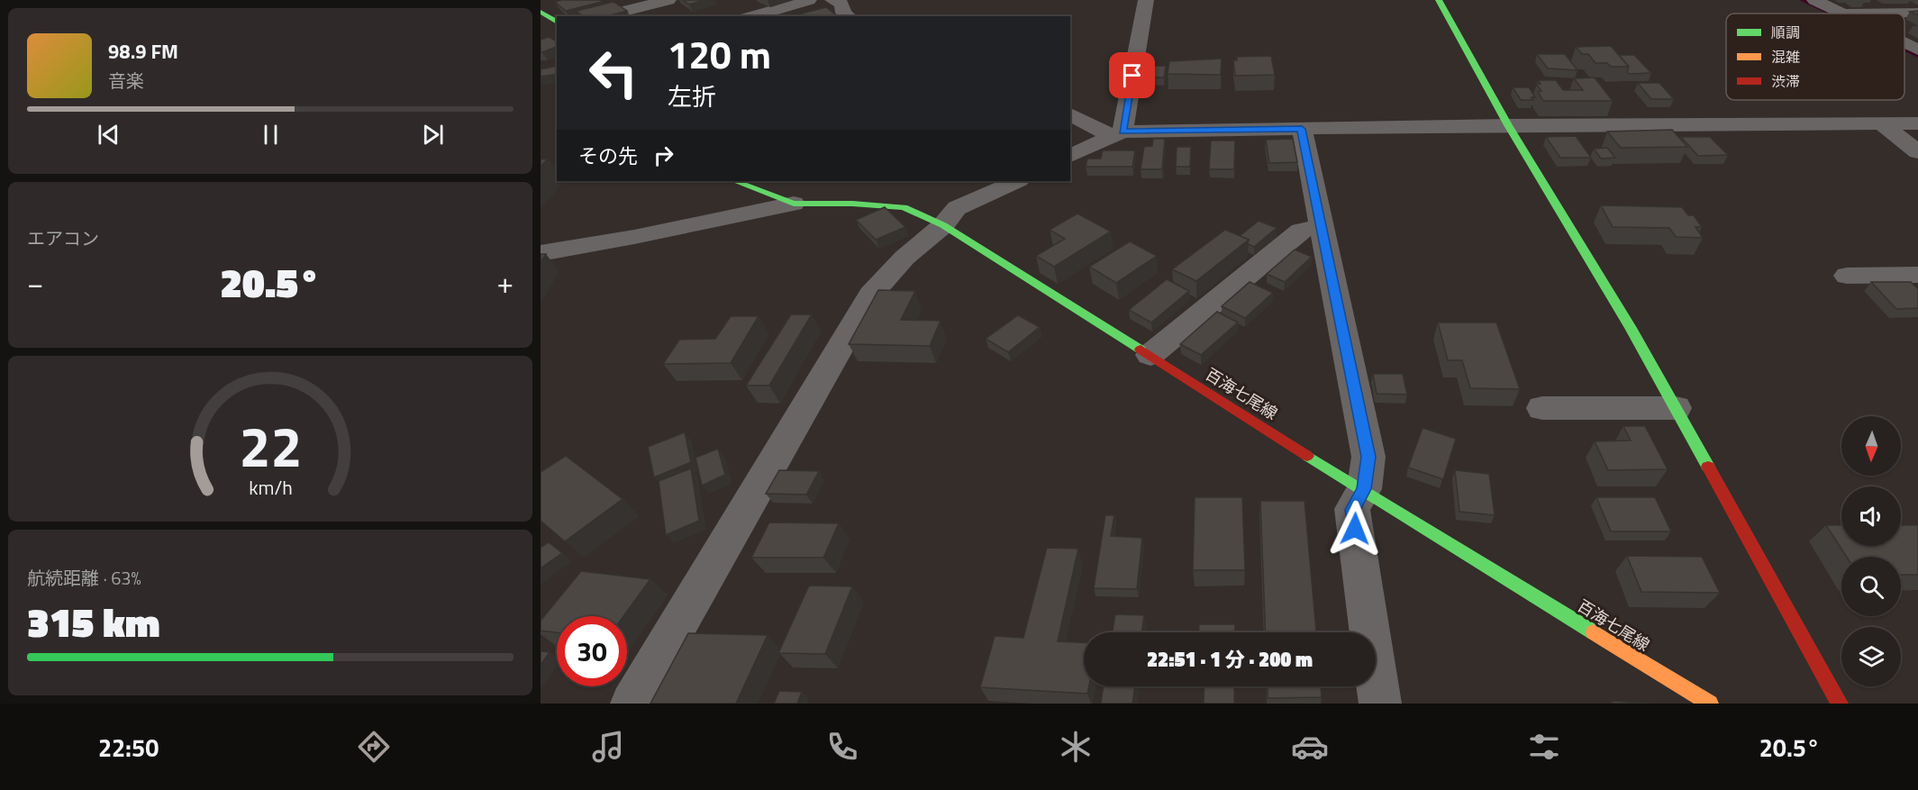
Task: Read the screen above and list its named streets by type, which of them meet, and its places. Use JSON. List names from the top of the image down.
{
  "streets": {
    "main road": ["百海七尾線"]
  },
  "legend": ["順調", "混雑", "渋滞"],
  "north": "bottom",
  "page": {
    "turn": ["120 m", "左折"],
    "song": ["98.9 FM", "音楽"],
    "then": "その先",
    "tile": [
      "エアコン",
      ["航続距離 · 63%", "315 km"]
    ],
    "heat": ["−", "20.5°", "+"],
    "limit": "30",
    "trip": "22:51 · 1 分 · 200 m",
    "tabs": ["22:50", "20.5°"],
    "gauge": ["22", "km/h"]
  }
}
